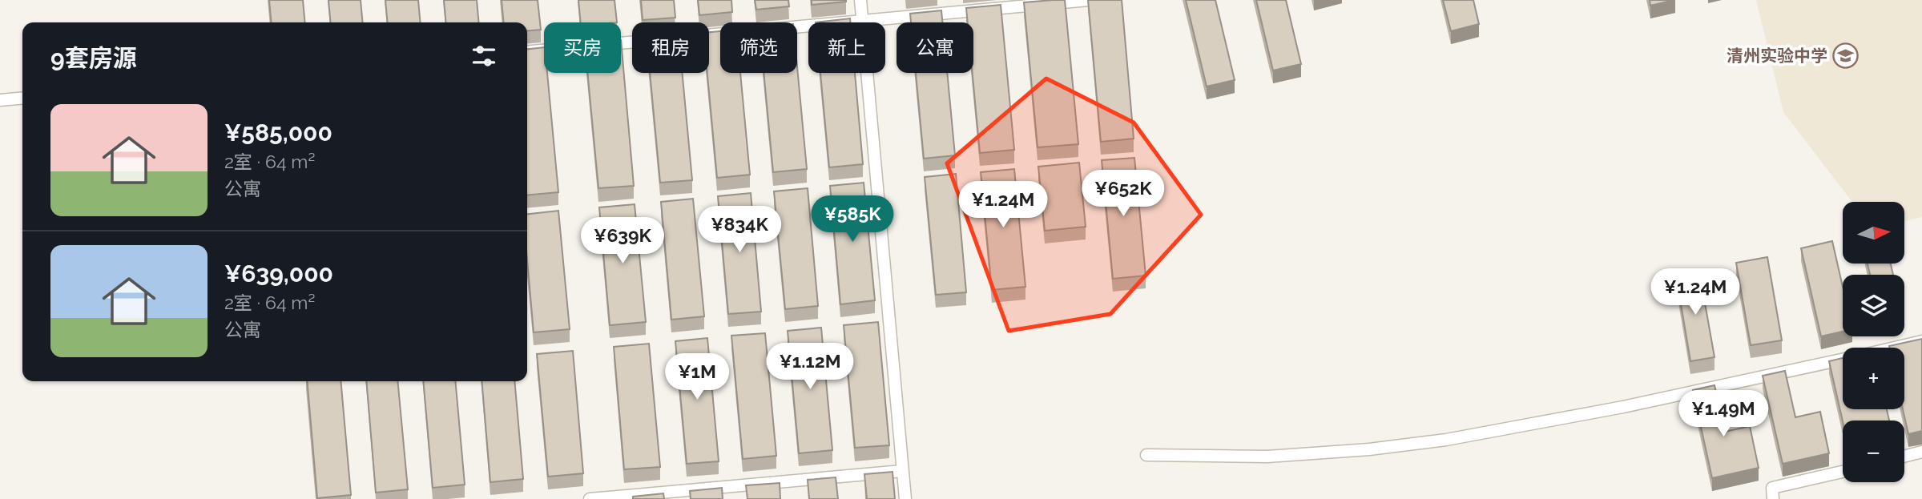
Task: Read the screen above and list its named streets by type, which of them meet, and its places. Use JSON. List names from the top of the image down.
{
  "places": {
    "school or university": ["清州实验中学"]
  },
  "north": "right",
  "page": {
    "chip": [
      "买房",
      "租房",
      "筛选",
      "新上",
      "公寓"
    ],
    "heading": "9套房源",
    "list": [
      {
        "name": "¥585,000",
        "note": "2室 · 64 m² · 公寓"
      },
      {
        "name": "¥639,000",
        "note": "2室 · 64 m² · 公寓"
      }
    ],
    "price": [
      "¥652K",
      "¥1.24M",
      "¥585K",
      "¥834K",
      "¥639K",
      "¥1.24M",
      "¥1.12M",
      "¥1M",
      "¥1.49M"
    ],
    "map_buttons": ["+", "−"]
  }
}
